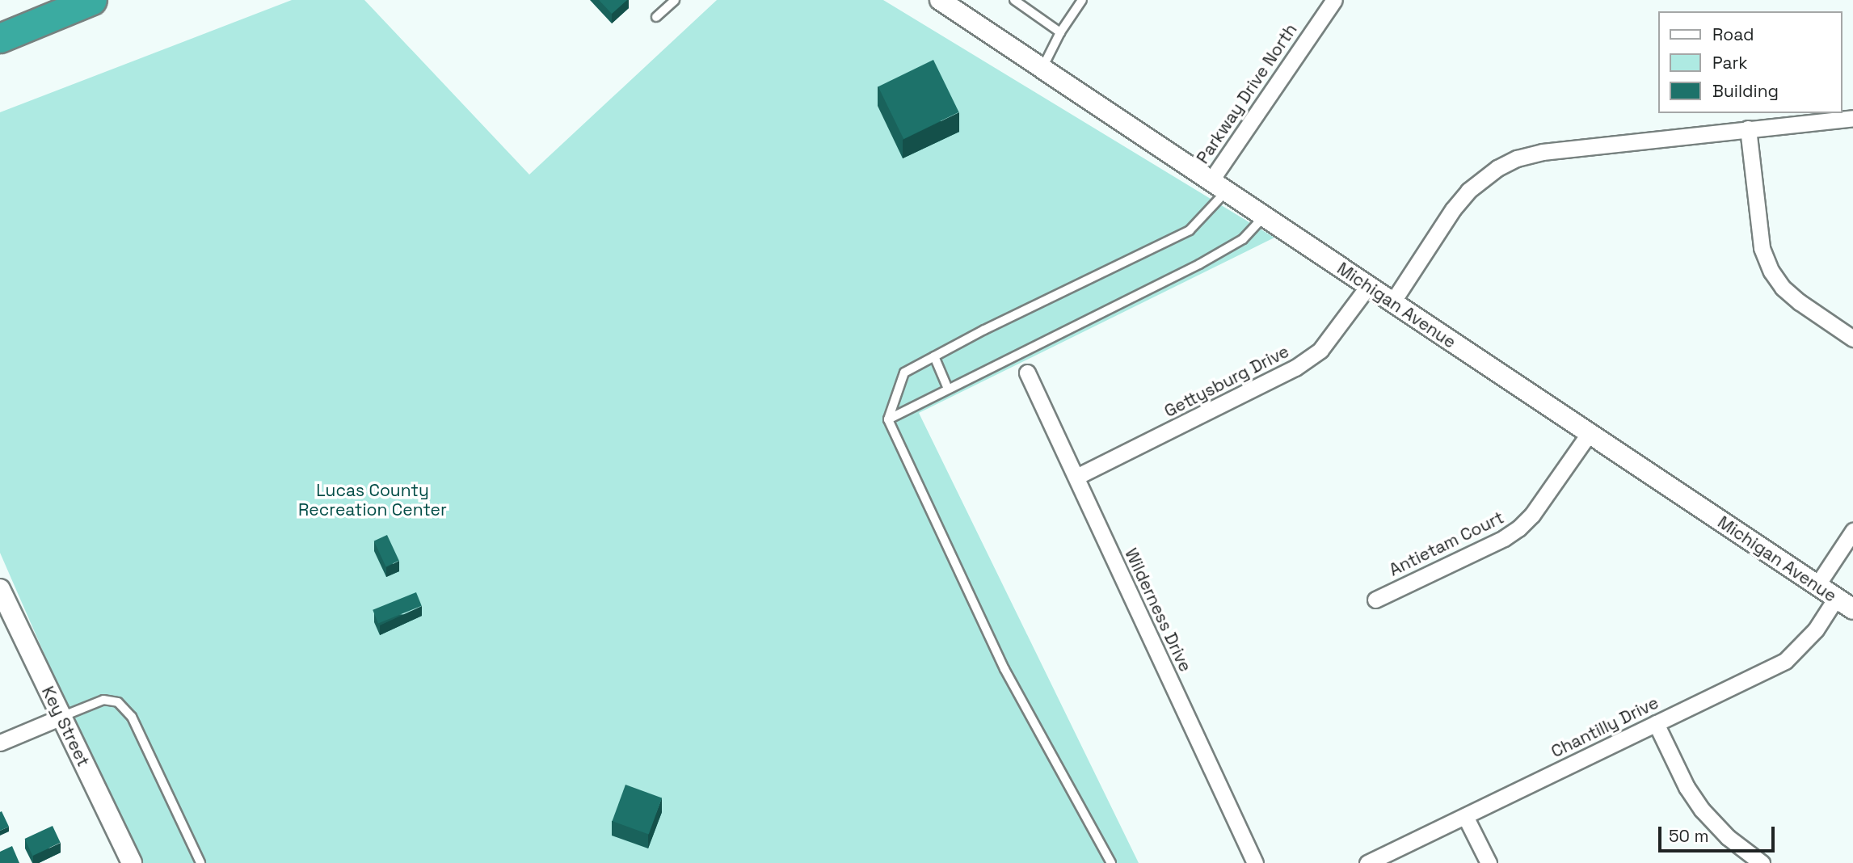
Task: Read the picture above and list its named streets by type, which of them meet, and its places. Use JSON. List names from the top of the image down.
{
  "streets": {
    "street": [
      "Parkway Drive North",
      "Michigan Avenue",
      "Gettysburg Drive",
      "Antietam Court",
      "Wilderness Drive",
      "Key Street",
      "Chantilly Drive"
    ]
  },
  "crossings": [
    ["Parkway Drive North", "Michigan Avenue"],
    ["Michigan Avenue", "Gettysburg Drive"],
    ["Michigan Avenue", "Antietam Court"],
    ["Michigan Avenue", "Chantilly Drive"],
    ["Gettysburg Drive", "Wilderness Drive"]
  ],
  "parks": ["Lucas County Recreation Center"],
  "legend": ["Road", "Park", "Building"],
  "scale_bar": "50 m"
}
